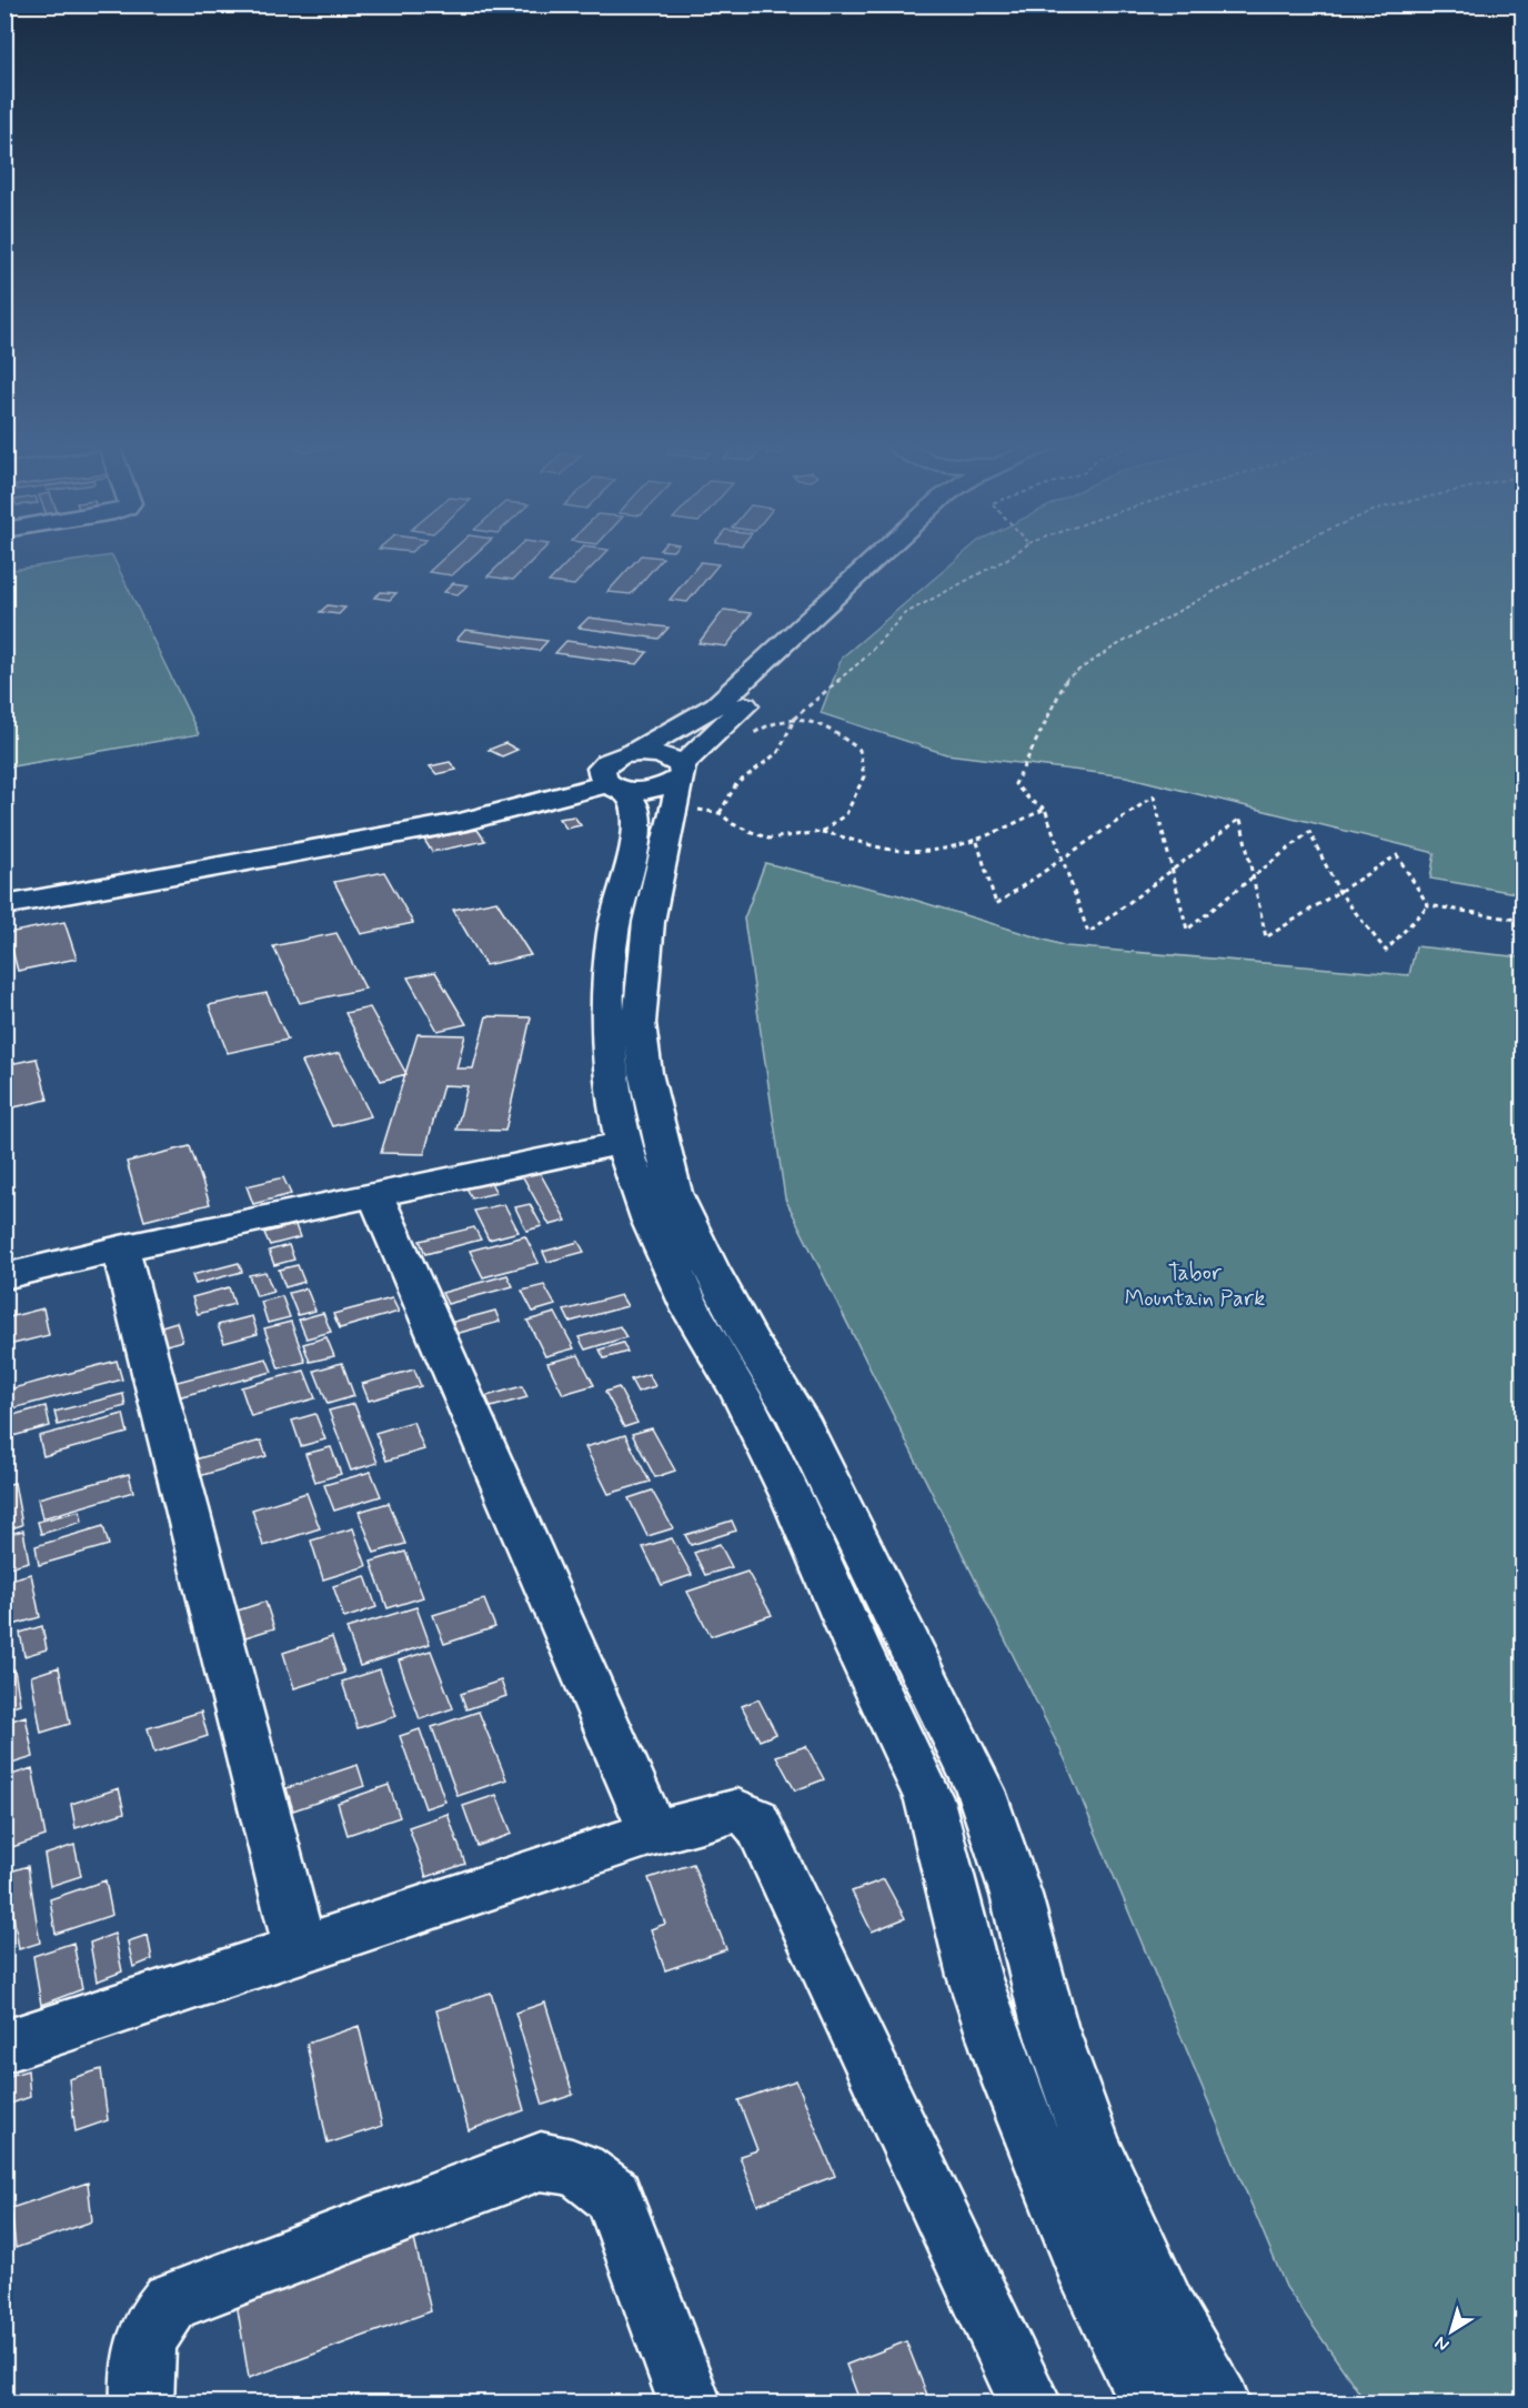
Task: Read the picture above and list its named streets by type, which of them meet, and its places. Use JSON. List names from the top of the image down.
{
  "parks": ["Tabor Mountain Park"],
  "north": "bottom left"
}
